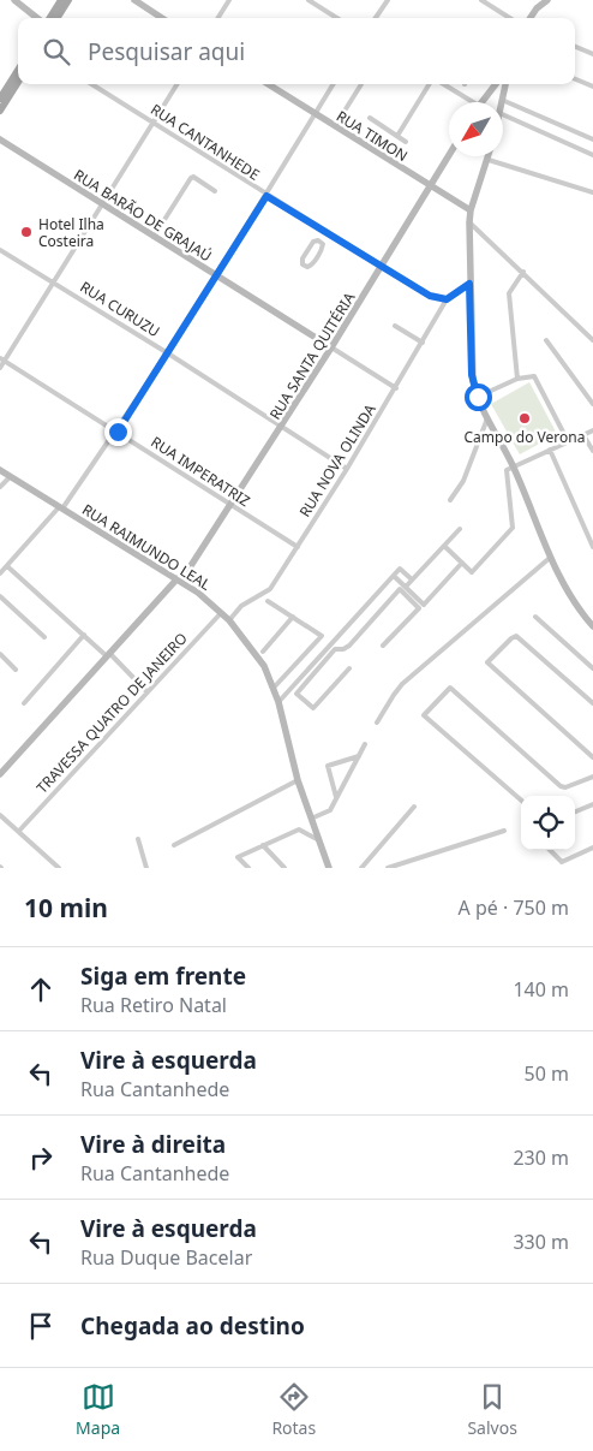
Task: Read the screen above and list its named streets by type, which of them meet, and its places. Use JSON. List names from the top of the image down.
{
  "streets": {
    "street": [
      "RUA TIMON",
      "RUA CANTANHEDE",
      "RUA BARÃO DE GRAJAÚ",
      "RUA CURUZU",
      "RUA SANTA QUITÉRIA",
      "RUA NOVA OLINDA",
      "RUA IMPERATRIZ",
      "RUA RAIMUNDO LEAL",
      "TRAVESSA QUATRO DE JANEIRO"
    ]
  },
  "crossings": [
    ["RUA TIMON", "RUA SANTA QUITÉRIA"],
    ["RUA CANTANHEDE", "RUA SANTA QUITÉRIA"],
    ["RUA CANTANHEDE", "RUA NOVA OLINDA"],
    ["RUA BARÃO DE GRAJAÚ", "RUA SANTA QUITÉRIA"],
    ["RUA BARÃO DE GRAJAÚ", "RUA NOVA OLINDA"],
    ["RUA CURUZU", "RUA SANTA QUITÉRIA"],
    ["RUA CURUZU", "RUA NOVA OLINDA"],
    ["RUA SANTA QUITÉRIA", "RUA IMPERATRIZ"],
    ["RUA SANTA QUITÉRIA", "RUA RAIMUNDO LEAL"],
    ["RUA NOVA OLINDA", "RUA IMPERATRIZ"],
    ["RUA NOVA OLINDA", "RUA RAIMUNDO LEAL"],
    ["RUA RAIMUNDO LEAL", "TRAVESSA QUATRO DE JANEIRO"]
  ],
  "places": ["Hotel Ilha Costeira", "Campo do Verona"],
  "north": "bottom left",
  "page": {
    "search": "Pesquisar aqui",
    "heading": ["10 min", "A pé · 750 m"],
    "list": [
      ["Siga em frente", "Rua Retiro Natal", "140 m"],
      ["Vire à esquerda", "Rua Cantanhede", "50 m"],
      ["Vire à direita", "Rua Cantanhede", "230 m"],
      ["Vire à esquerda", "Rua Duque Bacelar", "330 m"],
      "Chegada ao destino"
    ],
    "nav": ["Mapa", "Rotas", "Salvos"]
  }
}
